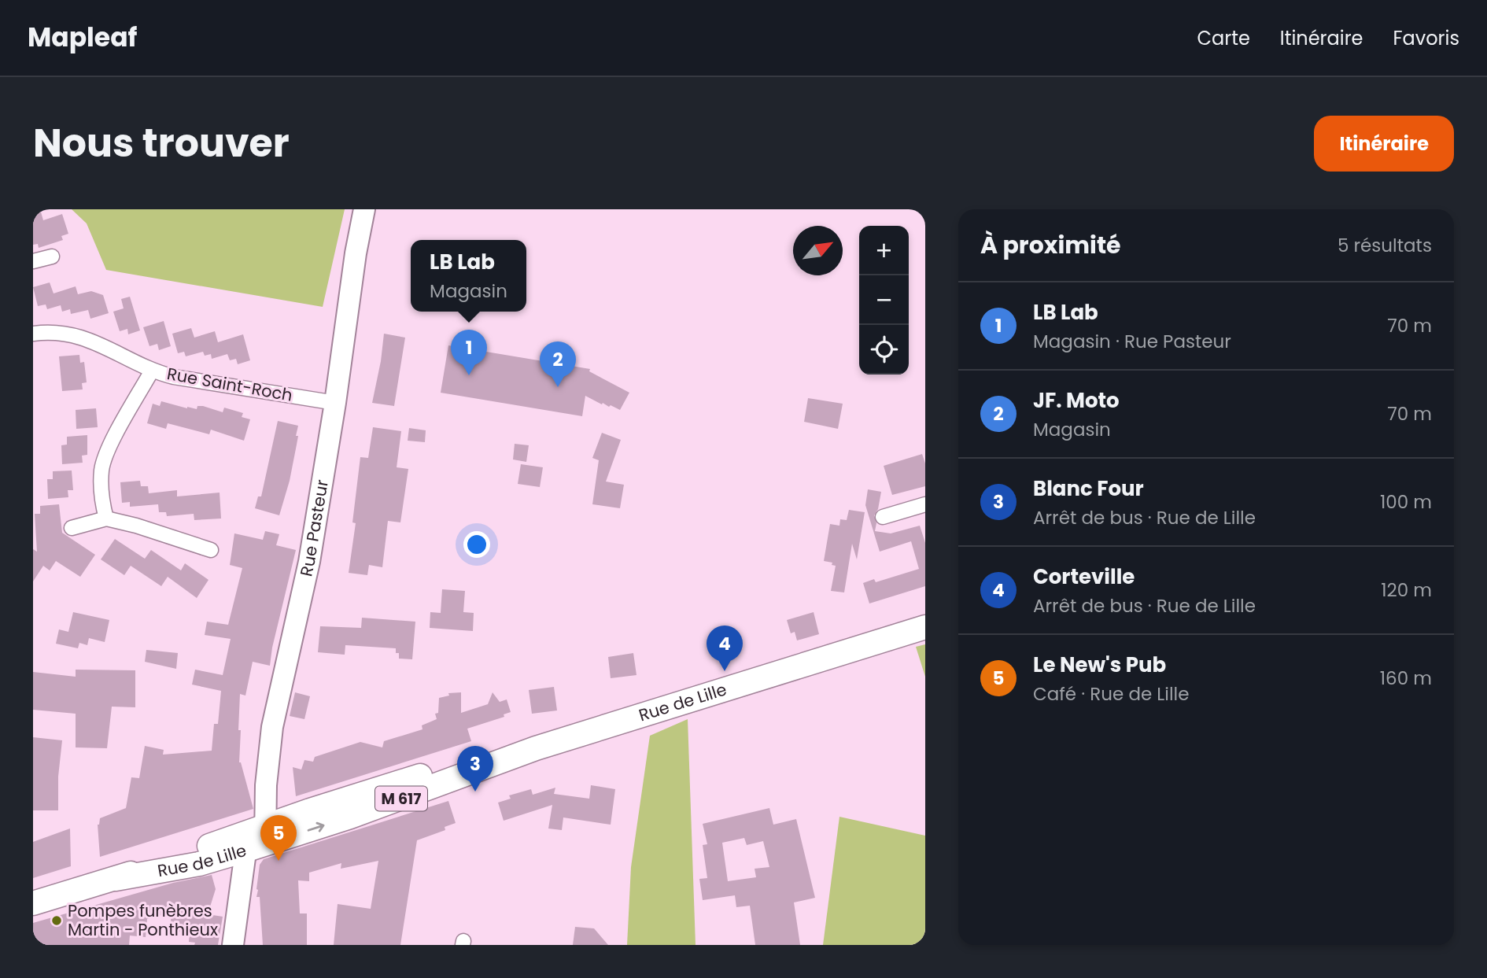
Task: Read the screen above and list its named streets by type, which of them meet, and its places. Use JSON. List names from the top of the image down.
{
  "streets": {
    "main road": ["Rue Pasteur", "Rue de Lille", "M 617"],
    "street": ["Rue Saint-Roch"]
  },
  "crossings": [
    ["Rue Saint-Roch", "Rue Pasteur"],
    ["Rue Pasteur", "Rue de Lille"]
  ],
  "places": ["Pompes funèbres Martin - Ponthieux"],
  "north": "top right",
  "page": {
    "header": "Mapleaf",
    "nav": ["Carte", "Itinéraire", "Favoris"],
    "title": "Nous trouver",
    "buttons": "Itinéraire",
    "heading": ["À proximité", "5 résultats"],
    "map_buttons": ["+", "−"],
    "popup": ["LB Lab", "Magasin"],
    "list": [
      {
        "mark": "1",
        "name": "LB Lab",
        "note": "Magasin · Rue Pasteur",
        "value": "70 m"
      },
      {
        "mark": "2",
        "name": "JF. Moto",
        "note": "Magasin",
        "value": "70 m"
      },
      {
        "mark": "3",
        "name": "Blanc Four",
        "note": "Arrêt de bus · Rue de Lille",
        "value": "100 m"
      },
      {
        "mark": "4",
        "name": "Corteville",
        "note": "Arrêt de bus · Rue de Lille",
        "value": "120 m"
      },
      {
        "mark": "5",
        "name": "Le New's Pub",
        "note": "Café · Rue de Lille",
        "value": "160 m"
      }
    ],
    "pins": [
      "1",
      "2",
      "4",
      "3",
      "5"
    ]
  }
}
